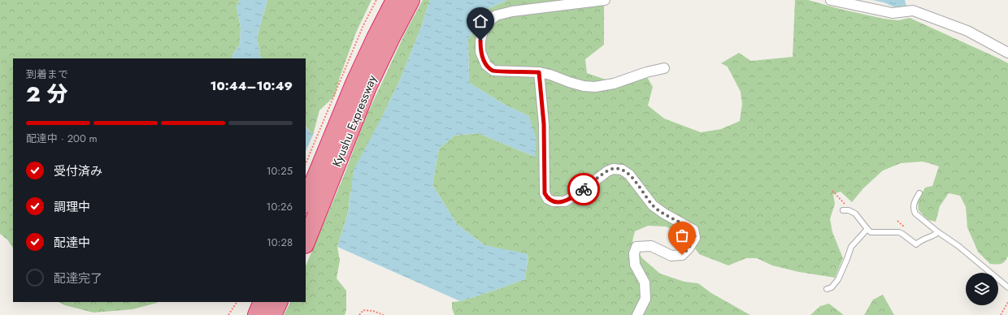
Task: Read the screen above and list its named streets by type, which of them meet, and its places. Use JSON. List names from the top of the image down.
{
  "streets": {
    "highway": ["Kyushu Expressway"]
  },
  "page": {
    "heading": ["2 分", "到着まで", "10:44–10:49"],
    "bar": "配達中 · 200 m",
    "list": [
      ["受付済み", "10:25"],
      ["調理中", "10:26"],
      ["配達中", "10:28"],
      "配達完了"
    ]
  }
}
